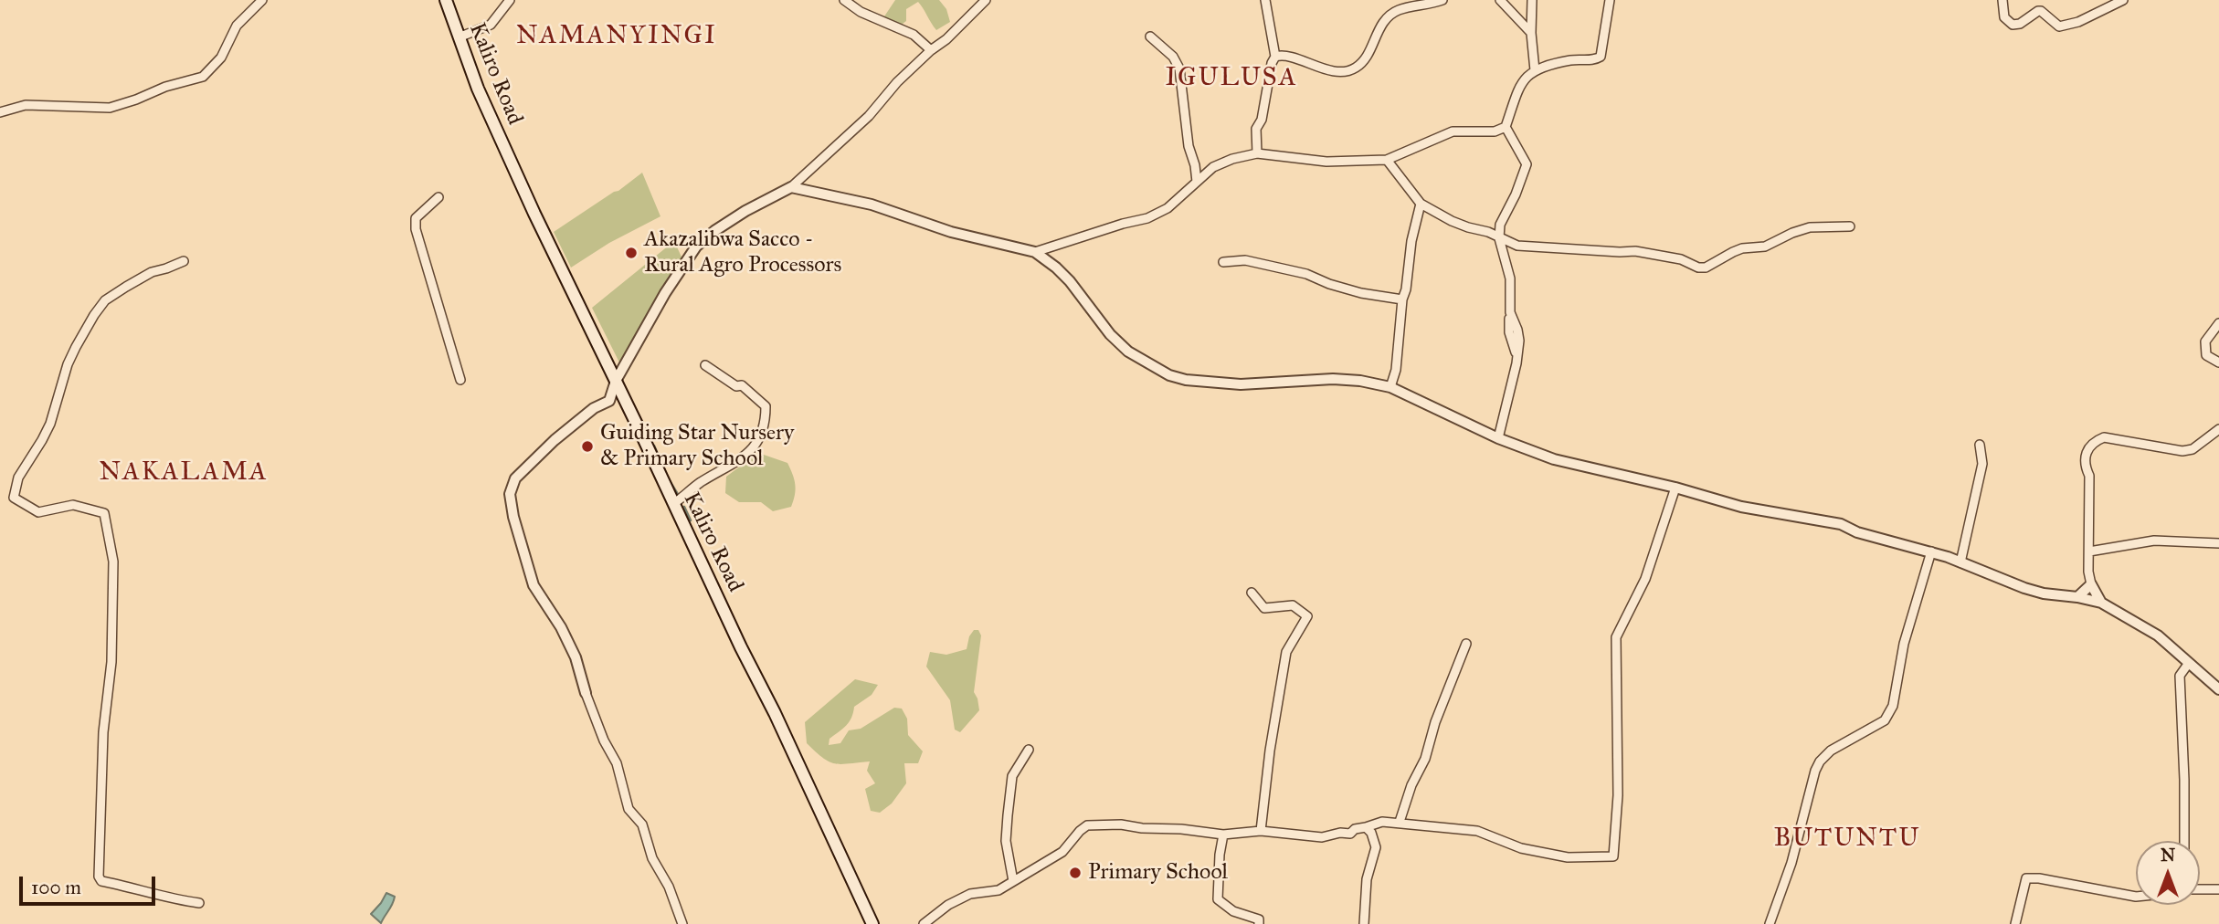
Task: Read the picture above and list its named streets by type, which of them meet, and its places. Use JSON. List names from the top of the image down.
{
  "streets": {
    "main road": ["Kaliro Road"]
  },
  "districts": [
    "NAMANYINGI",
    "IGULUSA",
    "NAKALAMA",
    "BUTUNTU"
  ],
  "places": ["Akazalibwa Sacco - Rural Agro Processors", "Guiding Star Nursery & Primary School", "Primary School"],
  "scale_bar": "100 m",
  "north": "top"
}
